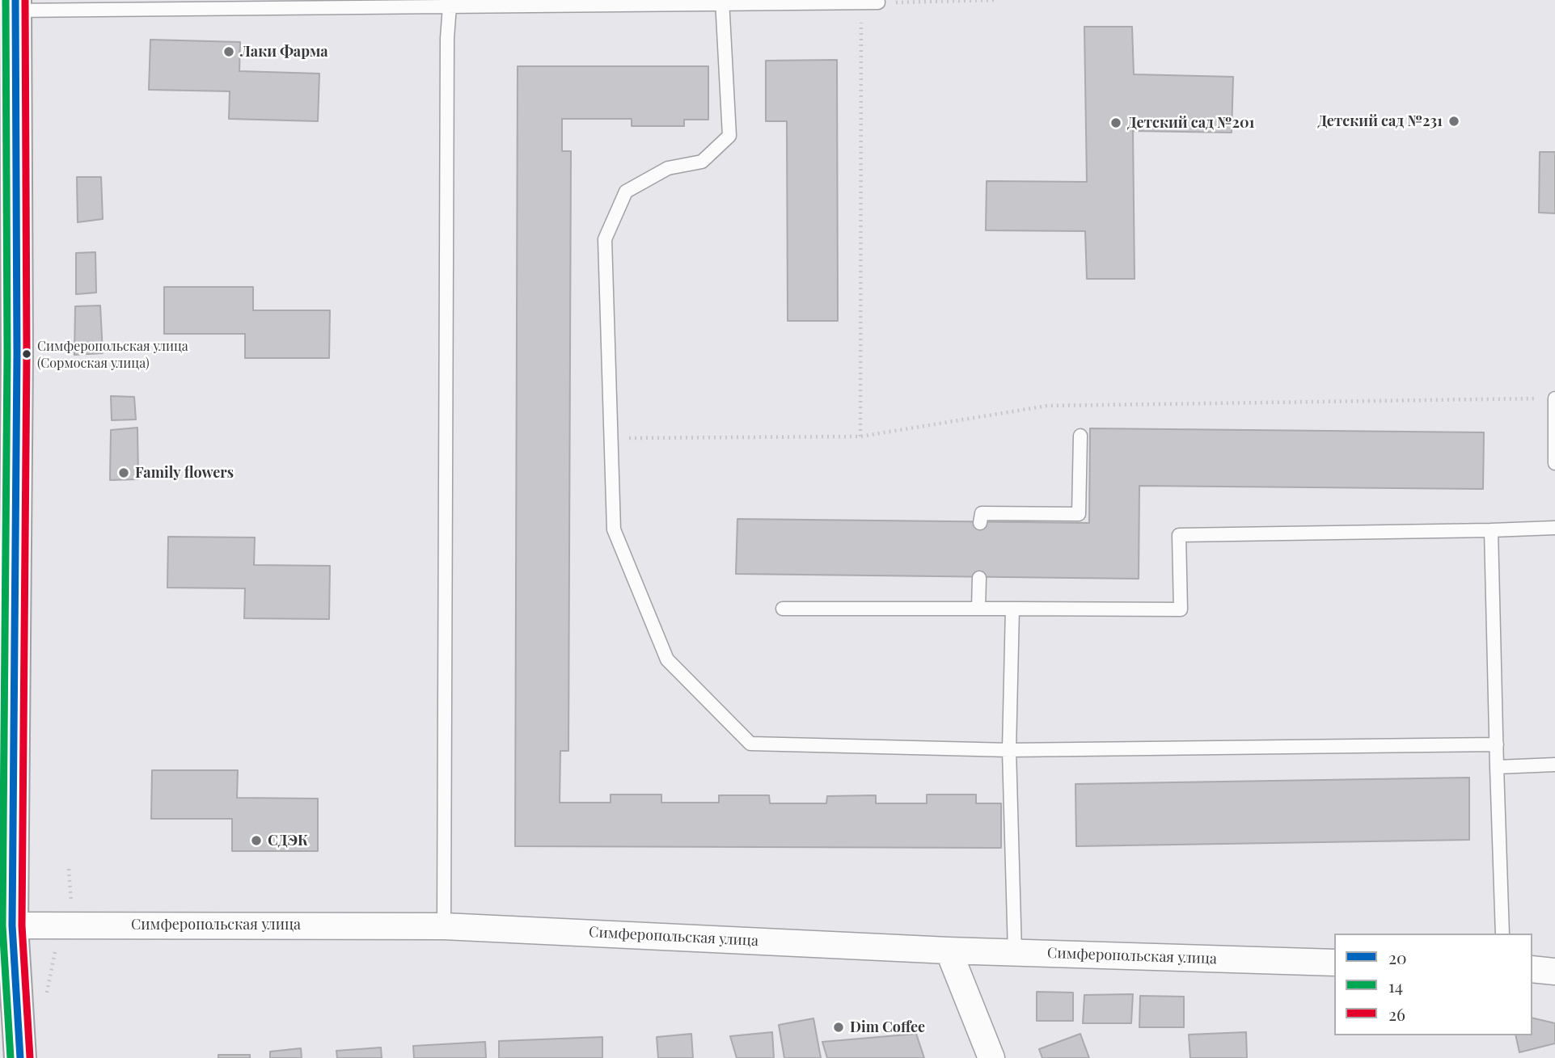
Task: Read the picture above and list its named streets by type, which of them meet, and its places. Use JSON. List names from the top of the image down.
{
  "streets": {
    "street": ["Симферопольская улица"]
  },
  "places": [
    "Лаки Фарма",
    "Детский сад №231",
    "Детский сад №201",
    "Симферопольская улица (Сормоская улица)",
    "Family flowers",
    "СДЭК",
    "Dim Coffee"
  ],
  "lines": ["transit line 20", "transit line 14", "transit line 26"],
  "legend": ["20", "14", "26"]
}
